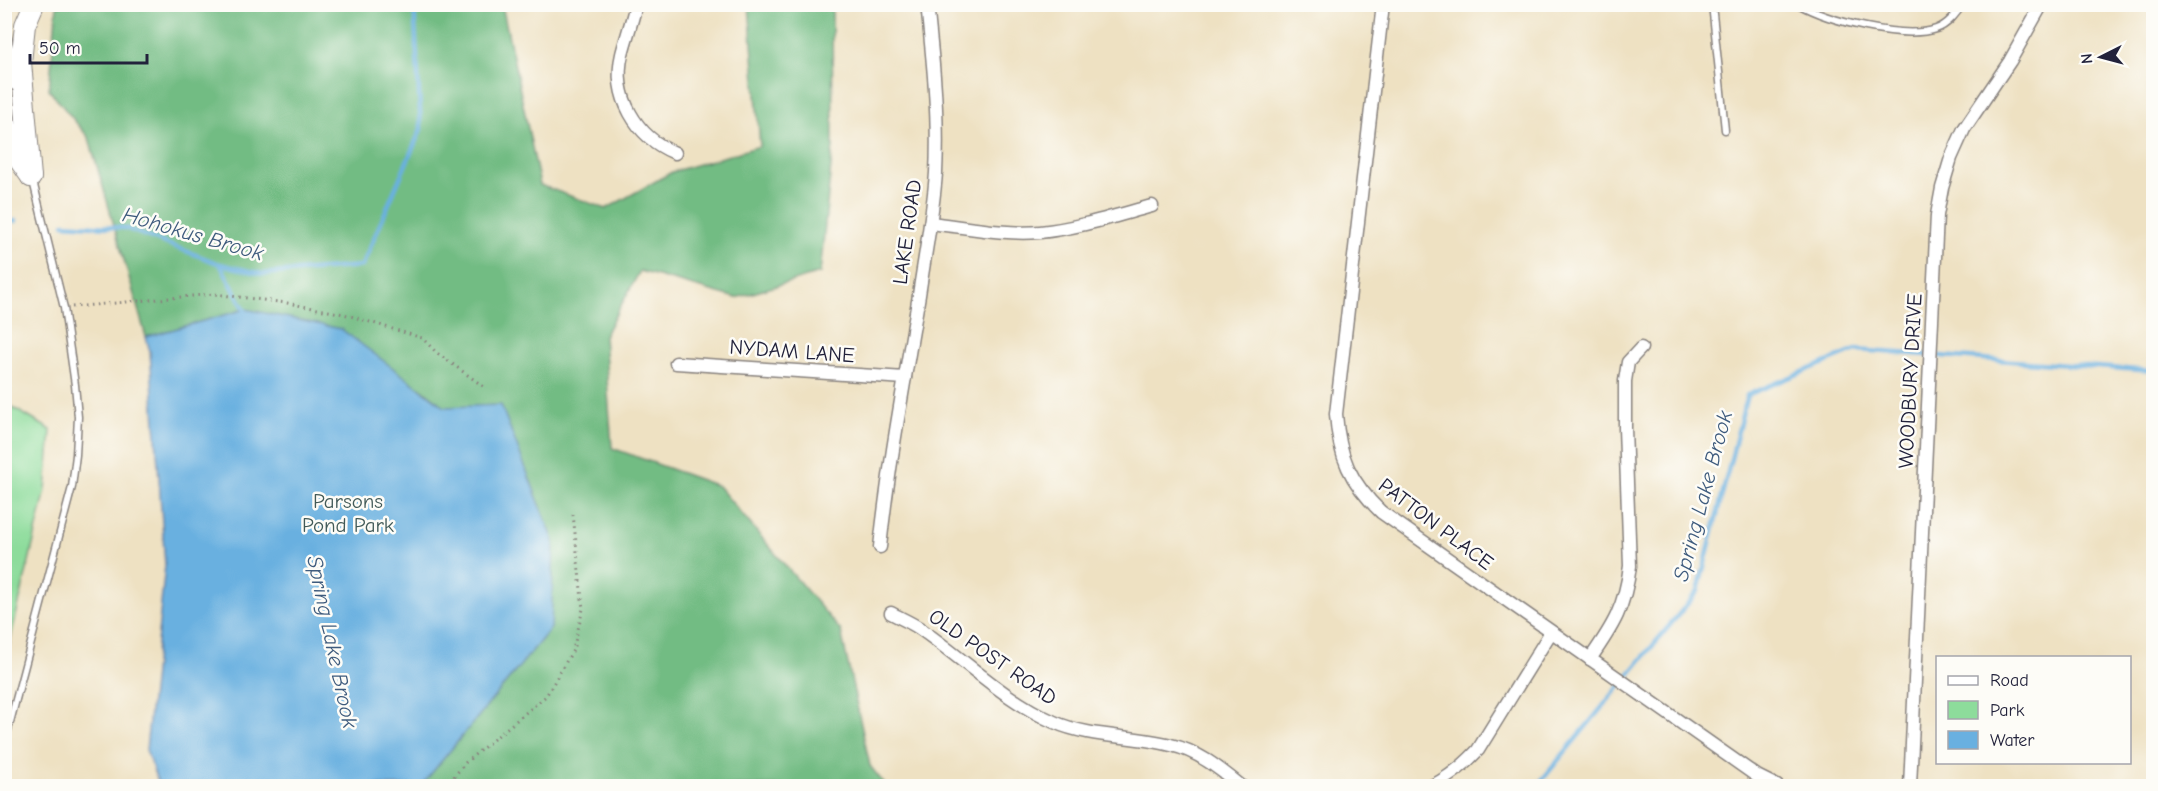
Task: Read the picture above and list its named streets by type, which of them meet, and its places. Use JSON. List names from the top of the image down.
{
  "streets": {
    "street": [
      "LAKE ROAD",
      "NYDAM LANE",
      "WOODBURY DRIVE",
      "PATTON PLACE",
      "OLD POST ROAD"
    ]
  },
  "crossings": [
    ["LAKE ROAD", "NYDAM LANE"]
  ],
  "water": ["Hohokus Brook", "Spring Lake Brook"],
  "parks": ["Parsons Pond Park"],
  "legend": ["Road", "Park", "Water"],
  "scale_bar": "50 m",
  "north": "left"
}
